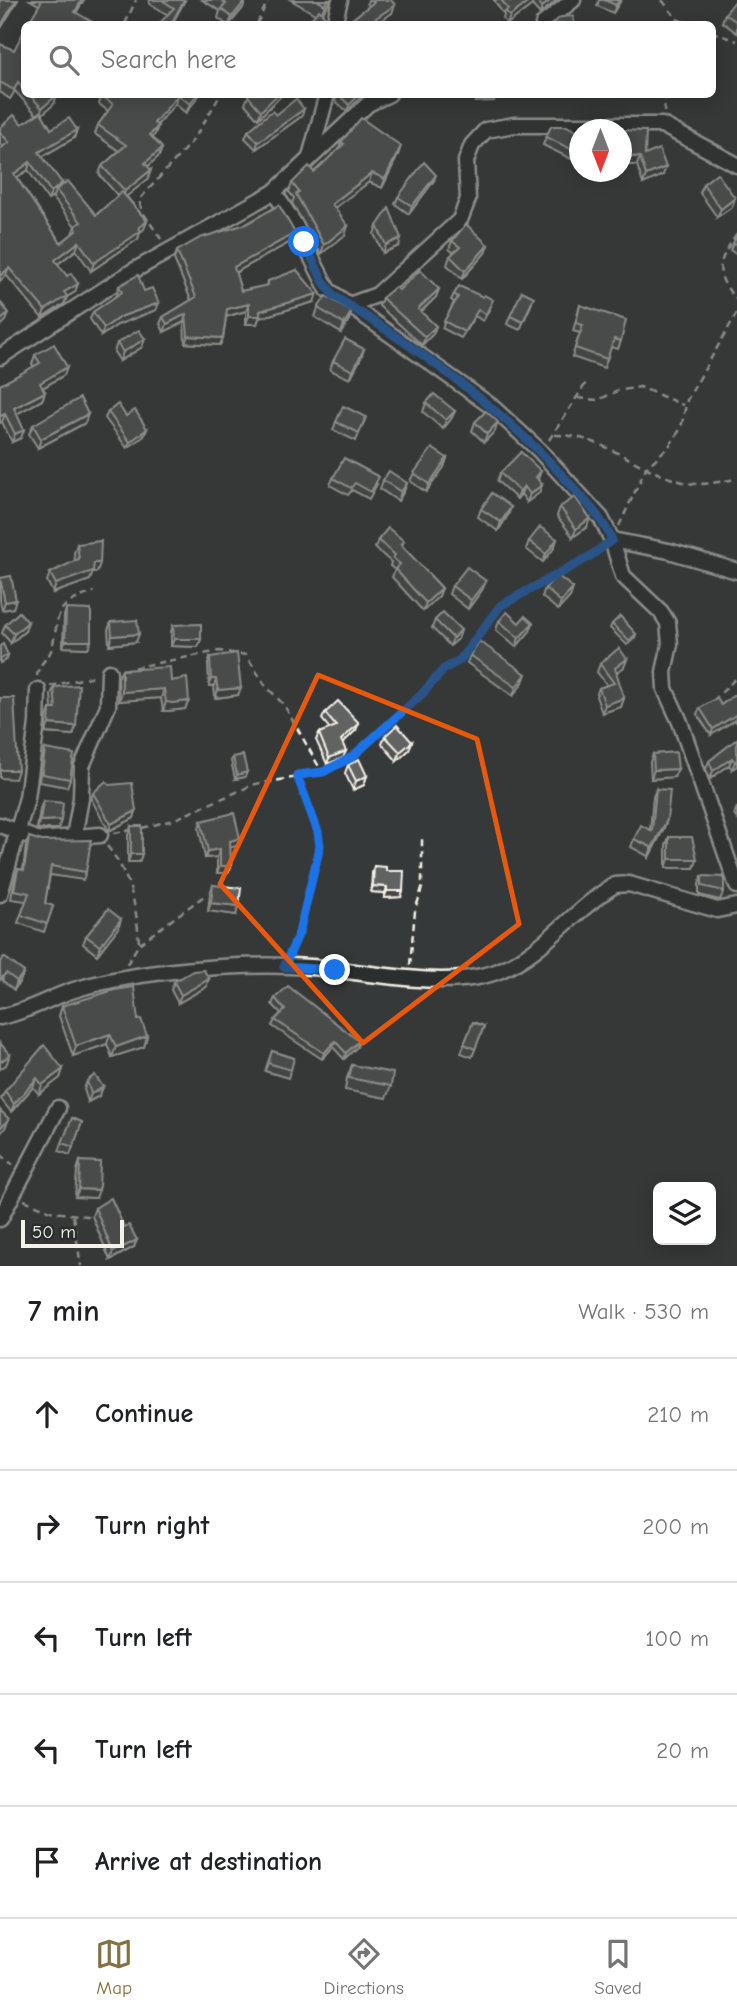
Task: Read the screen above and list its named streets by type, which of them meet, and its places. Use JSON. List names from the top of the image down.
{
  "scale_bar": "50 m",
  "north": "bottom",
  "page": {
    "search": "Search here",
    "scale": "50 m",
    "heading": ["7 min", "Walk · 530 m"],
    "list": [
      ["Continue", "210 m"],
      ["Turn right", "200 m"],
      ["Turn left", "100 m"],
      ["Turn left", "20 m"],
      "Arrive at destination"
    ],
    "nav": ["Map", "Directions", "Saved"]
  }
}
